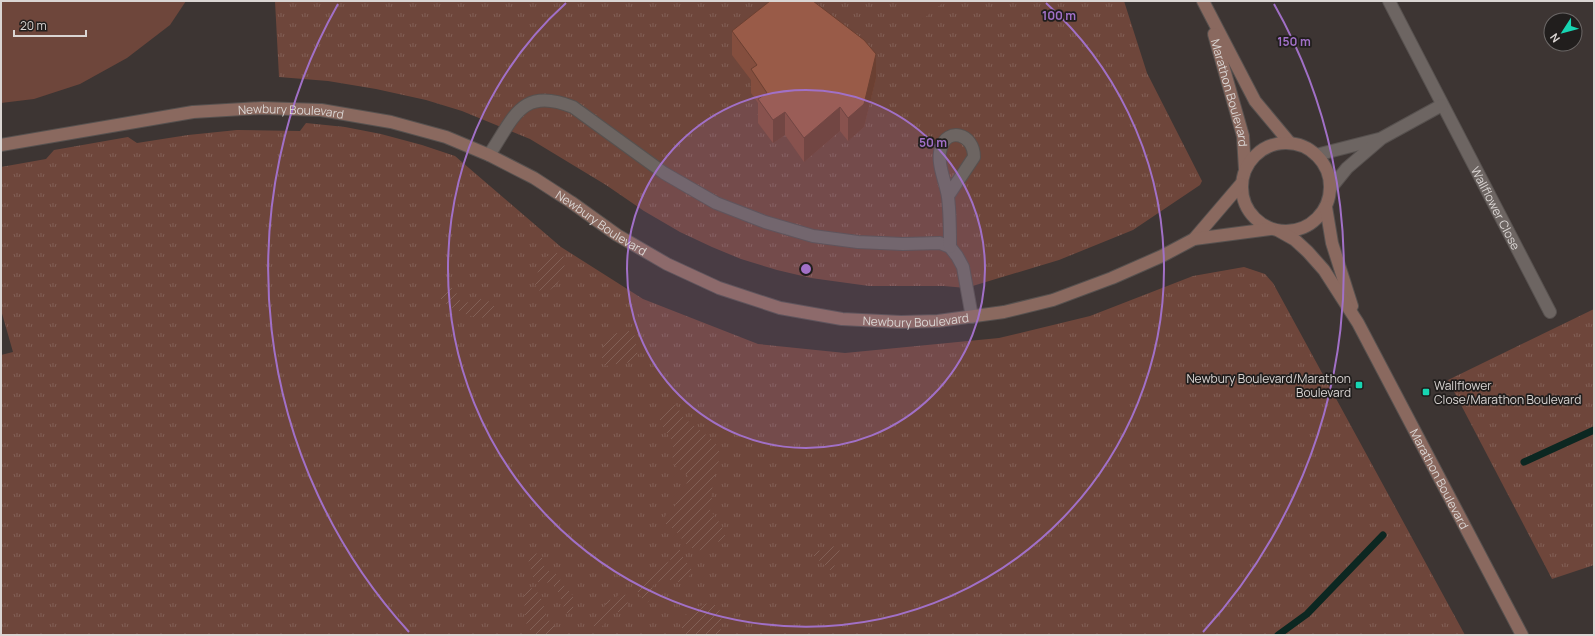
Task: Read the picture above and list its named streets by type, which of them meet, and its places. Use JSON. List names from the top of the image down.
{
  "streets": {
    "street": ["Marathon Boulevard", "Newbury Boulevard", "Wallflower Close"]
  },
  "crossings": [
    ["Marathon Boulevard", "Newbury Boulevard"]
  ],
  "places": {
    "transit": ["Newbury Boulevard/Marathon Boulevard", "Wallflower Close/Marathon Boulevard"]
  },
  "scale_bar": "20 m",
  "north": "bottom left",
  "rings": ["100 m", "150 m", "50 m"]
}
